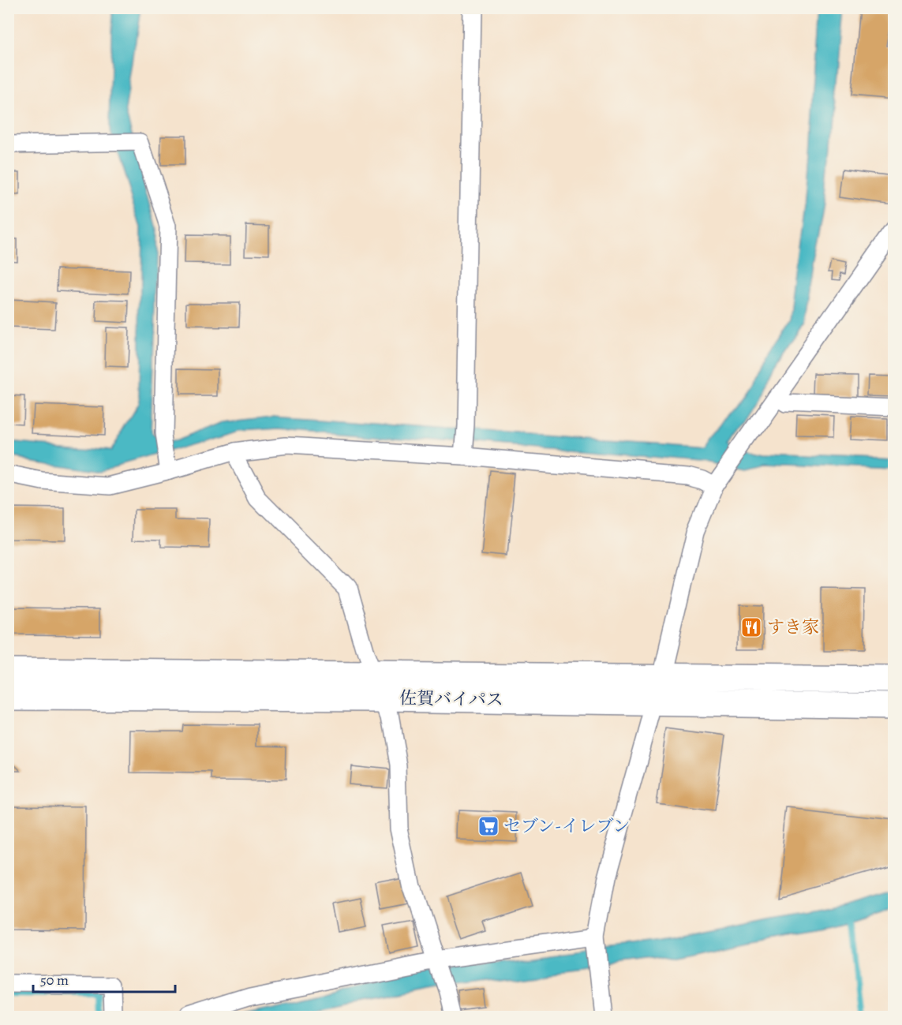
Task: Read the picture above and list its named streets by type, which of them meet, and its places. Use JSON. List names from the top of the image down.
{
  "streets": {
    "highway": ["佐賀バイパス"]
  },
  "places": {
    "restaurant": ["すき家"],
    "supermarket": ["セブン-イレブン"]
  },
  "scale_bar": "50 m"
}
